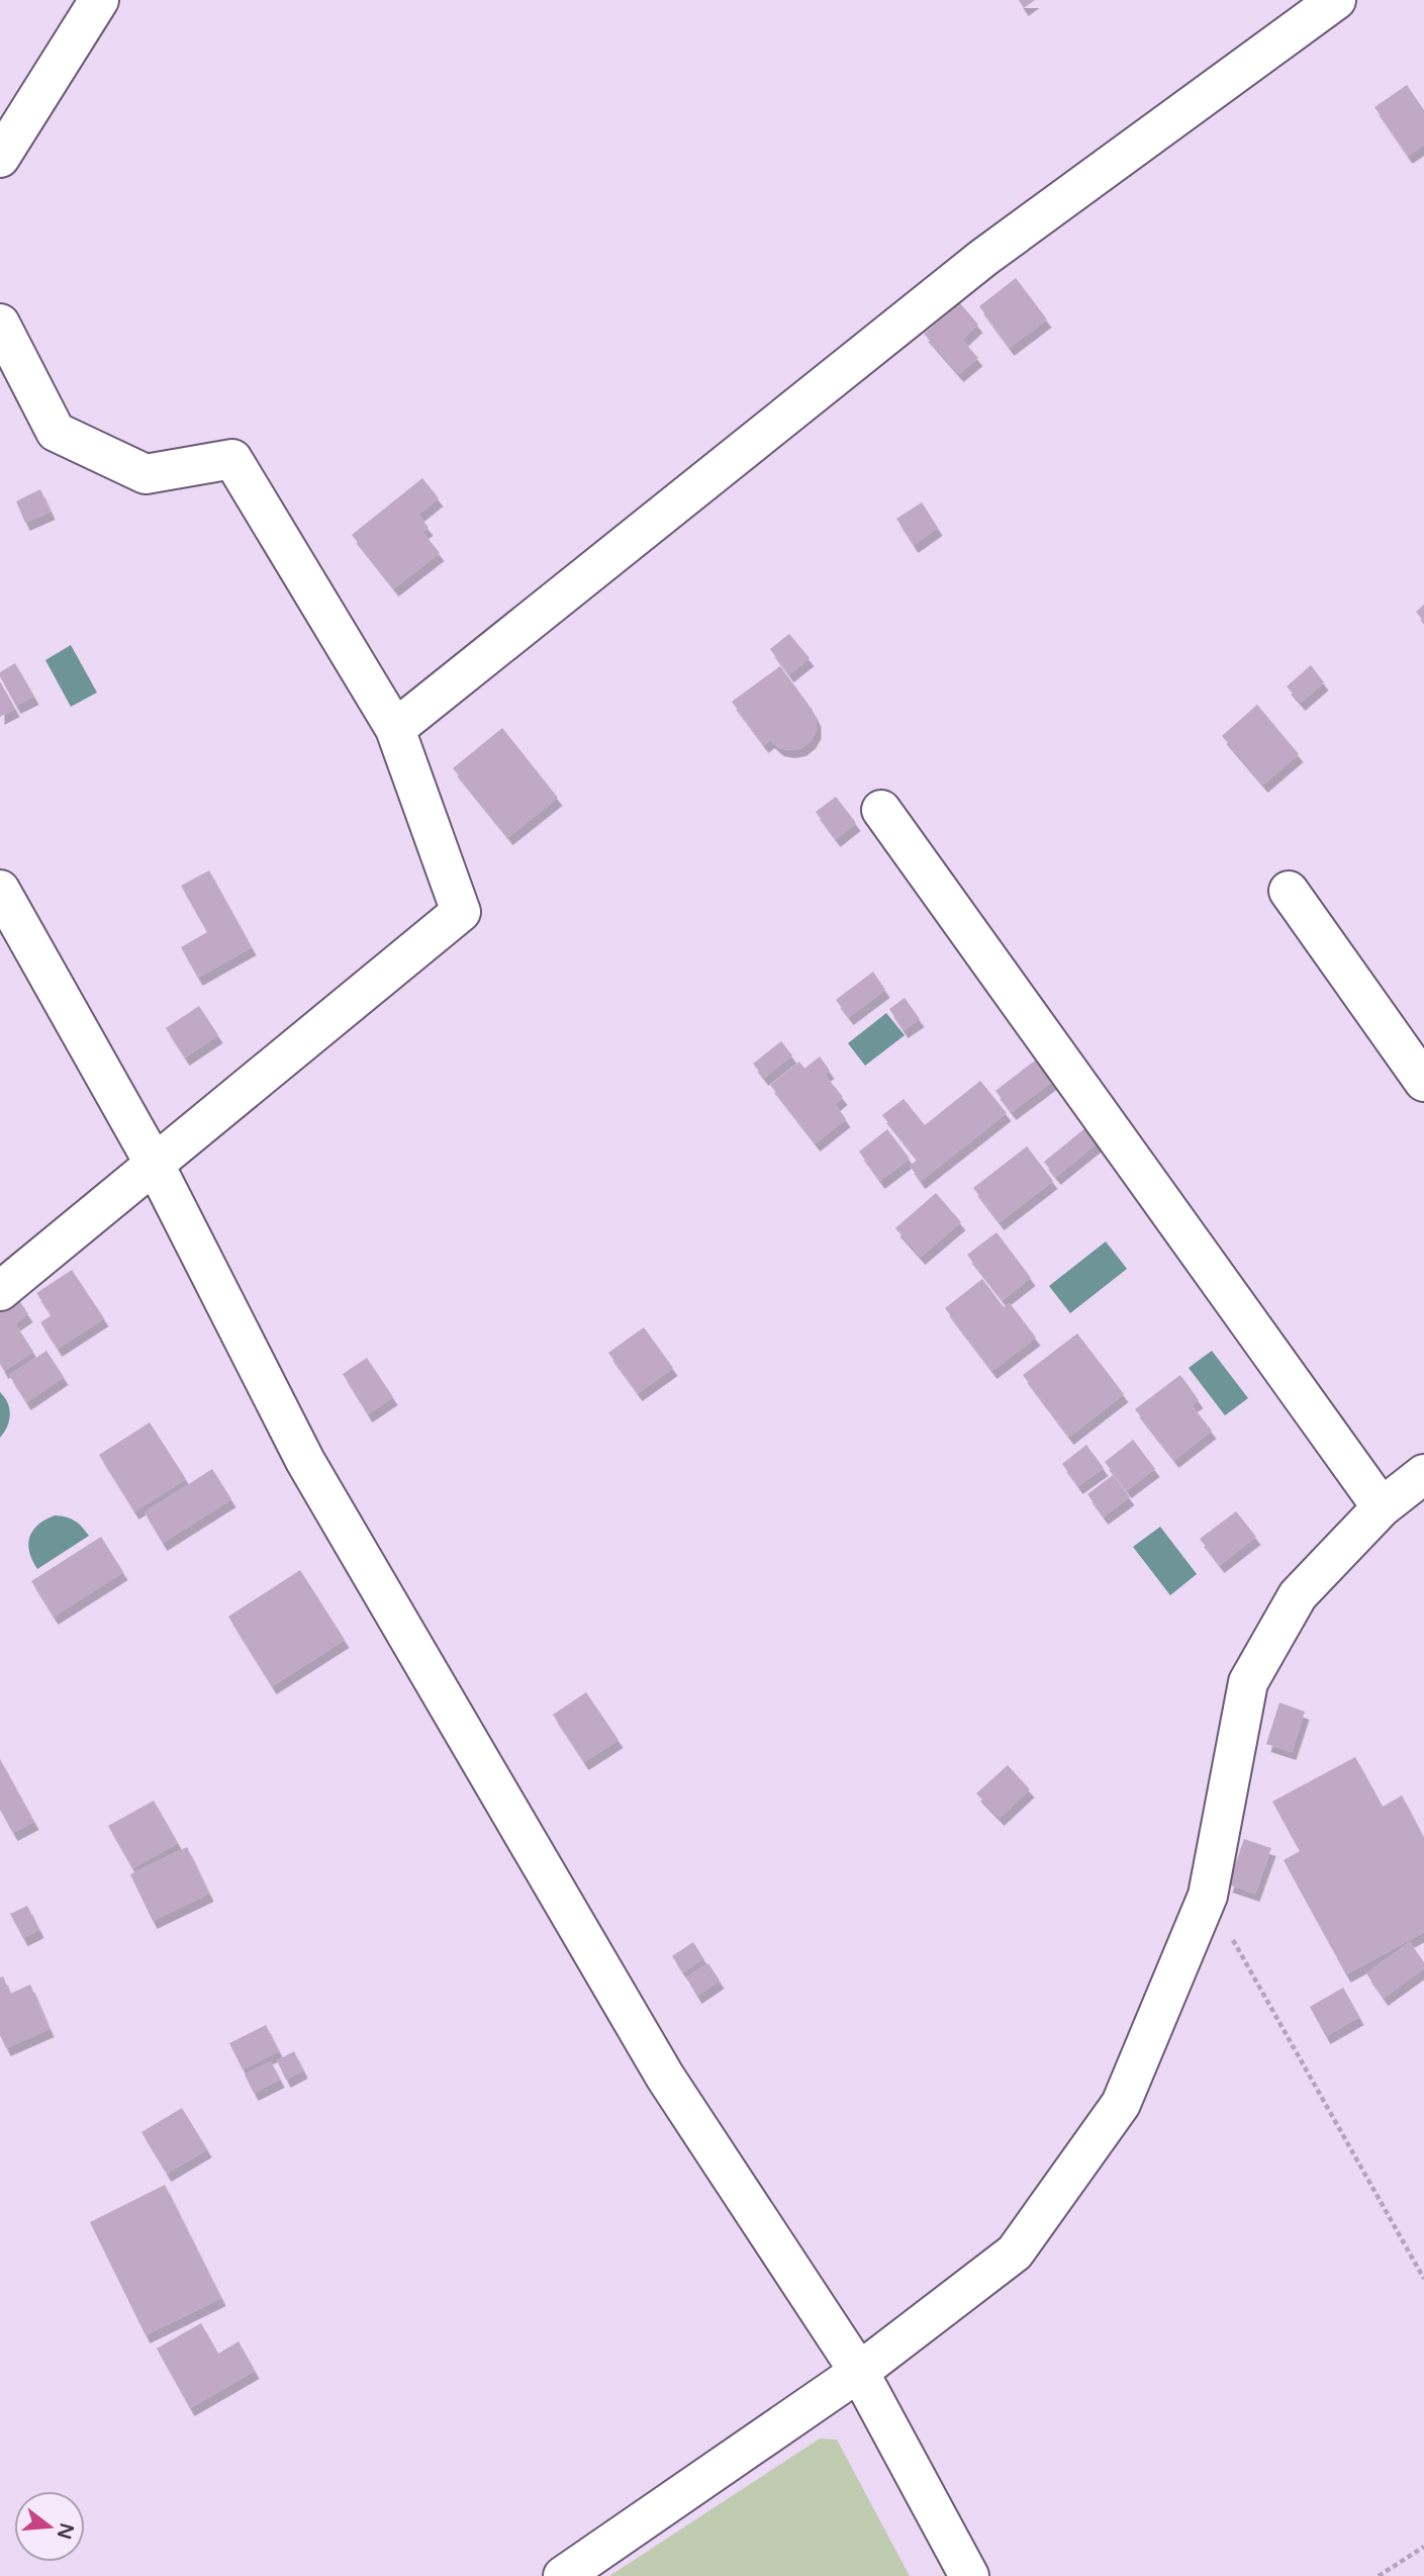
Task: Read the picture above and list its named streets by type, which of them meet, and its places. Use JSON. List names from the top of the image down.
{
  "north": "right"
}
